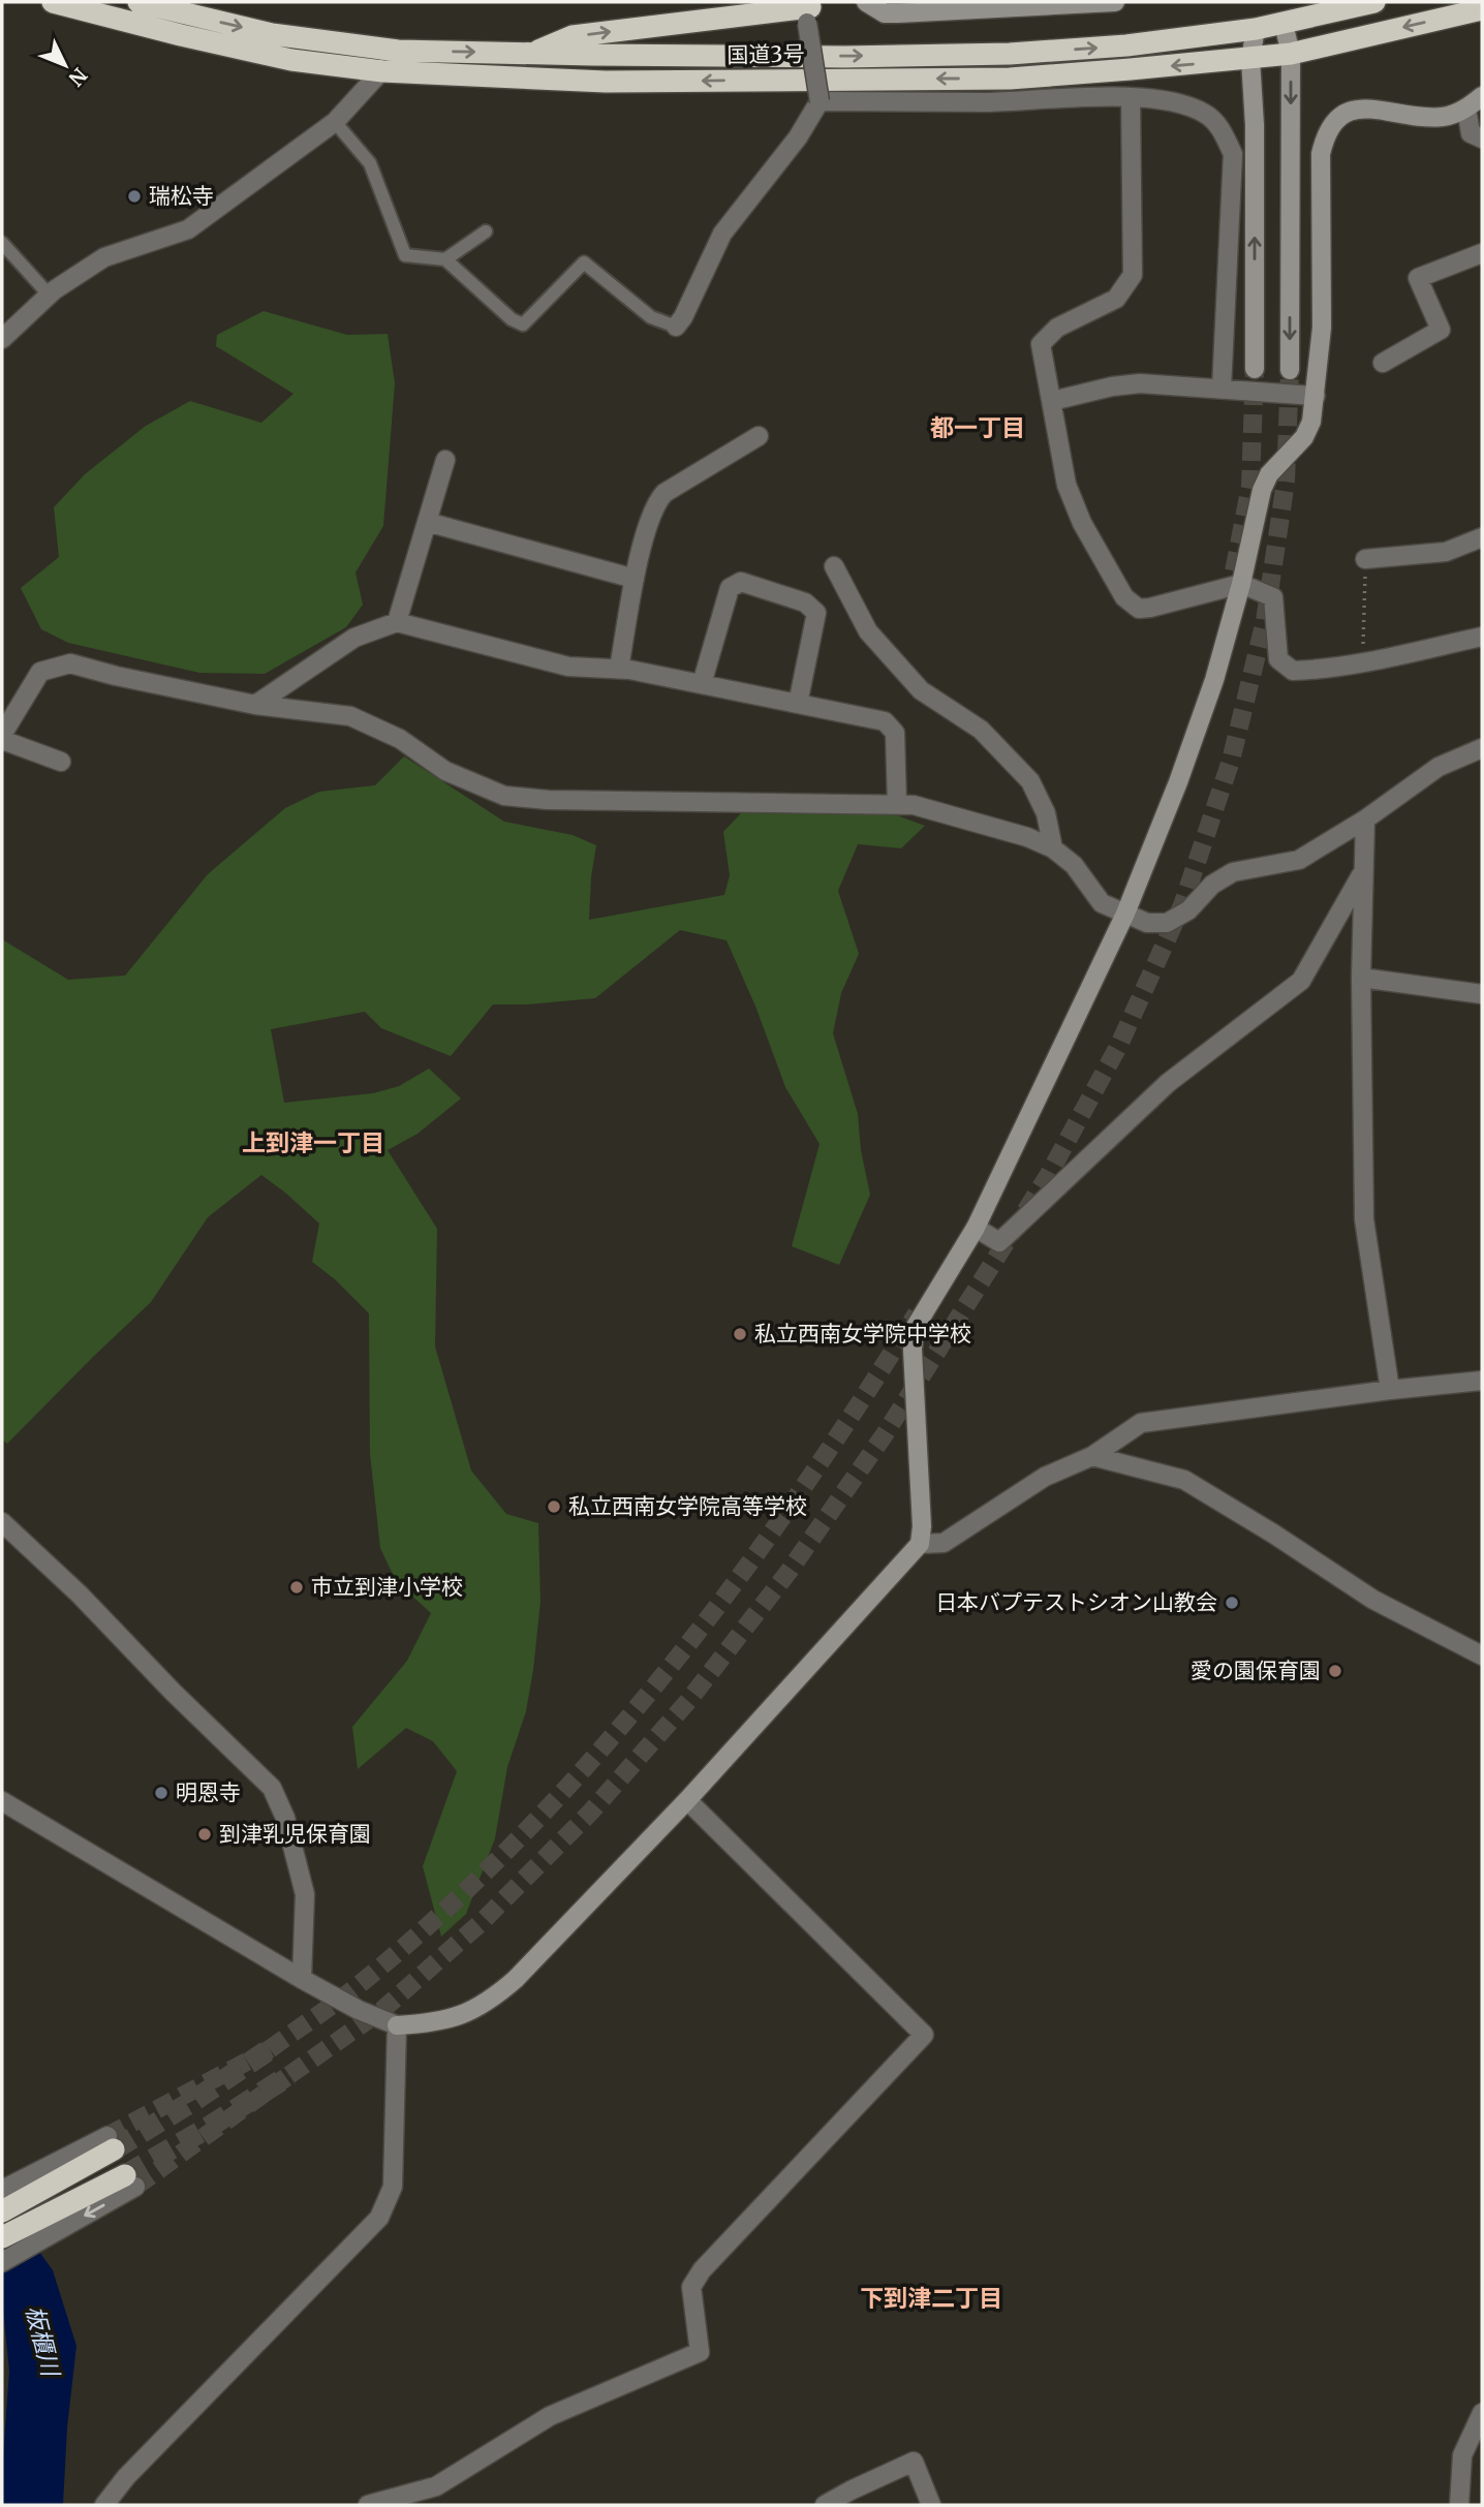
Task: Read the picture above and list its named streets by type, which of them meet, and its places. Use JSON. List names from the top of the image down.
{
  "streets": {
    "highway": ["国道3号"]
  },
  "districts": ["都一丁目", "上到津一丁目", "下到津二丁目"],
  "water": ["板櫃川"],
  "places": [
    "瑞松寺",
    "私立西南女学院中学校",
    "私立西南女学院高等学校",
    "市立到津小学校",
    "日本バプテストシオン山教会",
    "愛の園保育園",
    "明恩寺",
    "到津乳児保育園"
  ],
  "north": "bottom right"
}
